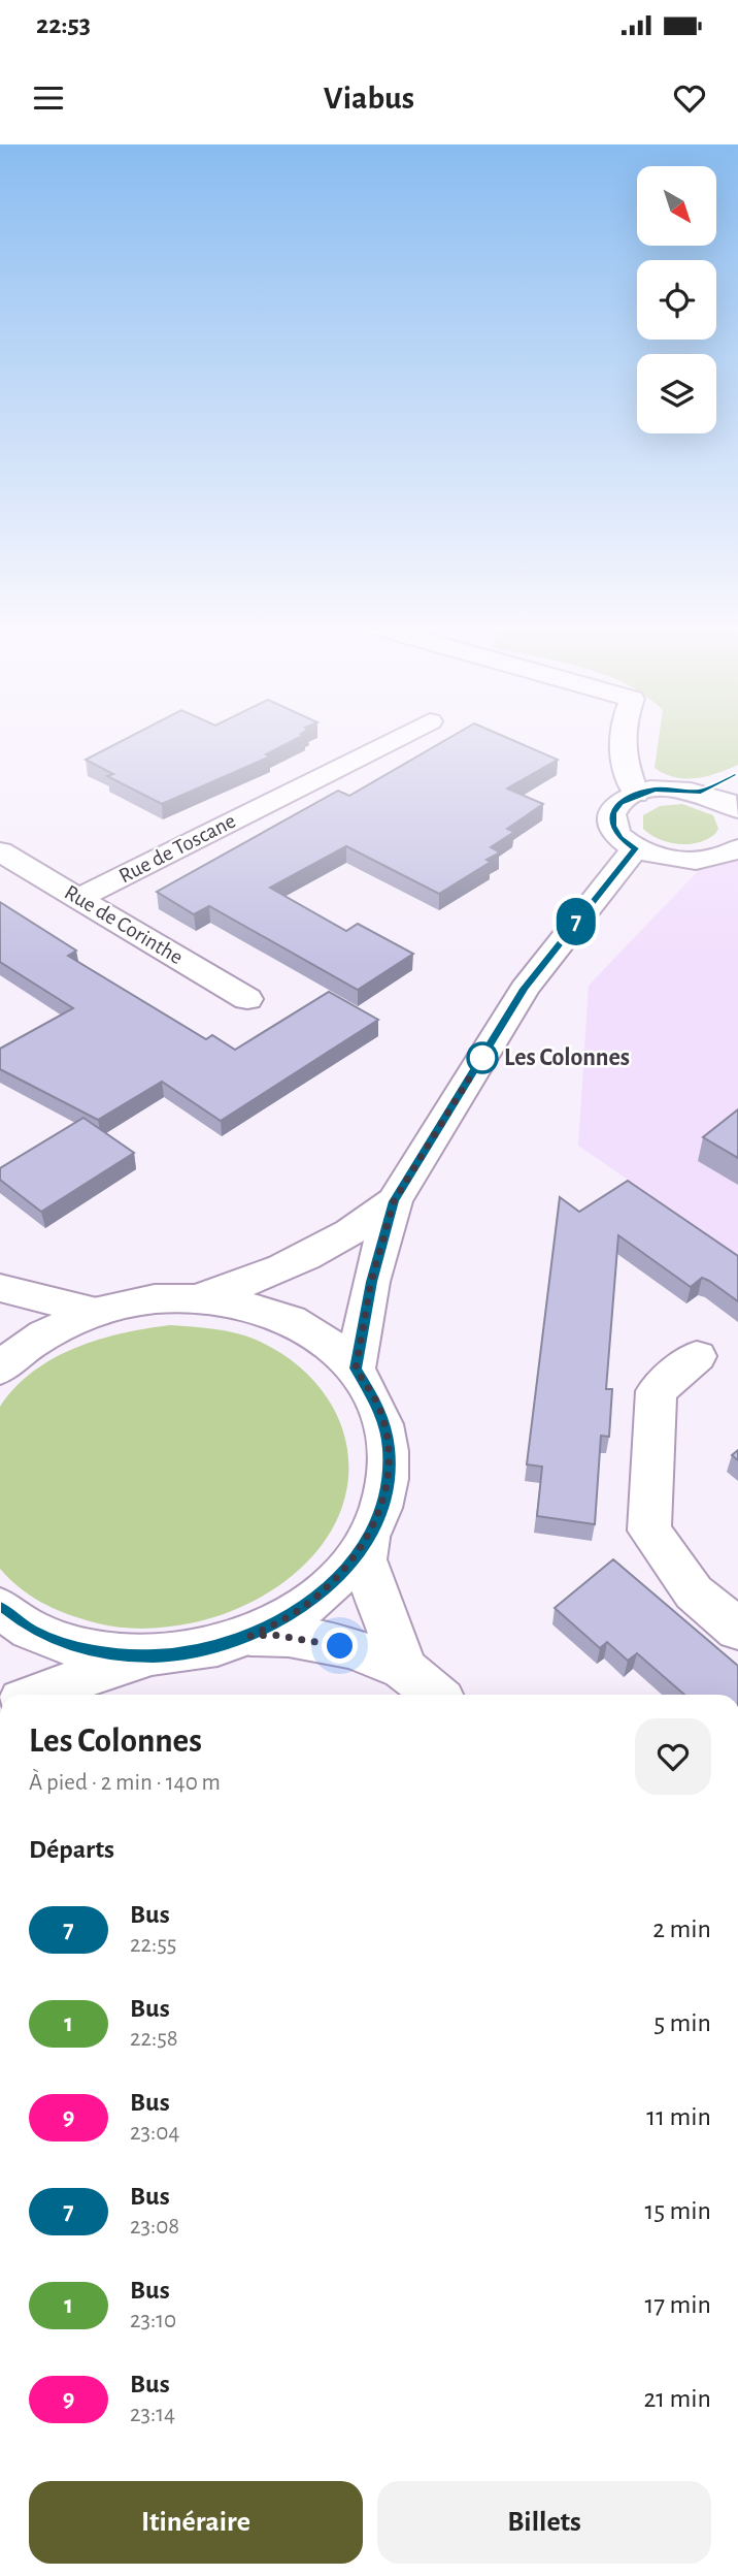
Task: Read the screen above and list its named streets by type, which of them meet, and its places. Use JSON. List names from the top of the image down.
{
  "streets": {
    "main road": ["Rue de Toscane", "Rue de Corinthe"]
  },
  "crossings": [
    ["Rue de Toscane", "Rue de Corinthe"]
  ],
  "places": ["Les Colonnes"],
  "lines": ["bus line 7"],
  "north": "bottom right",
  "page": {
    "status": "22:53",
    "header": "Viabus",
    "on_map": "7",
    "heading": [
      ["Les Colonnes", "À pied · 2 min · 140 m"],
      "Départs"
    ],
    "list": [
      {
        "mark": "7",
        "name": "Bus",
        "note": "22:55",
        "value": "2 min"
      },
      {
        "mark": "1",
        "name": "Bus",
        "note": "22:58",
        "value": "5 min"
      },
      {
        "mark": "9",
        "name": "Bus",
        "note": "23:04",
        "value": "11 min"
      },
      {
        "mark": "7",
        "name": "Bus",
        "note": "23:08",
        "value": "15 min"
      },
      {
        "mark": "1",
        "name": "Bus",
        "note": "23:10",
        "value": "17 min"
      },
      {
        "mark": "9",
        "name": "Bus",
        "note": "23:14",
        "value": "21 min"
      }
    ],
    "buttons": ["Itinéraire", "Billets"]
  }
}
